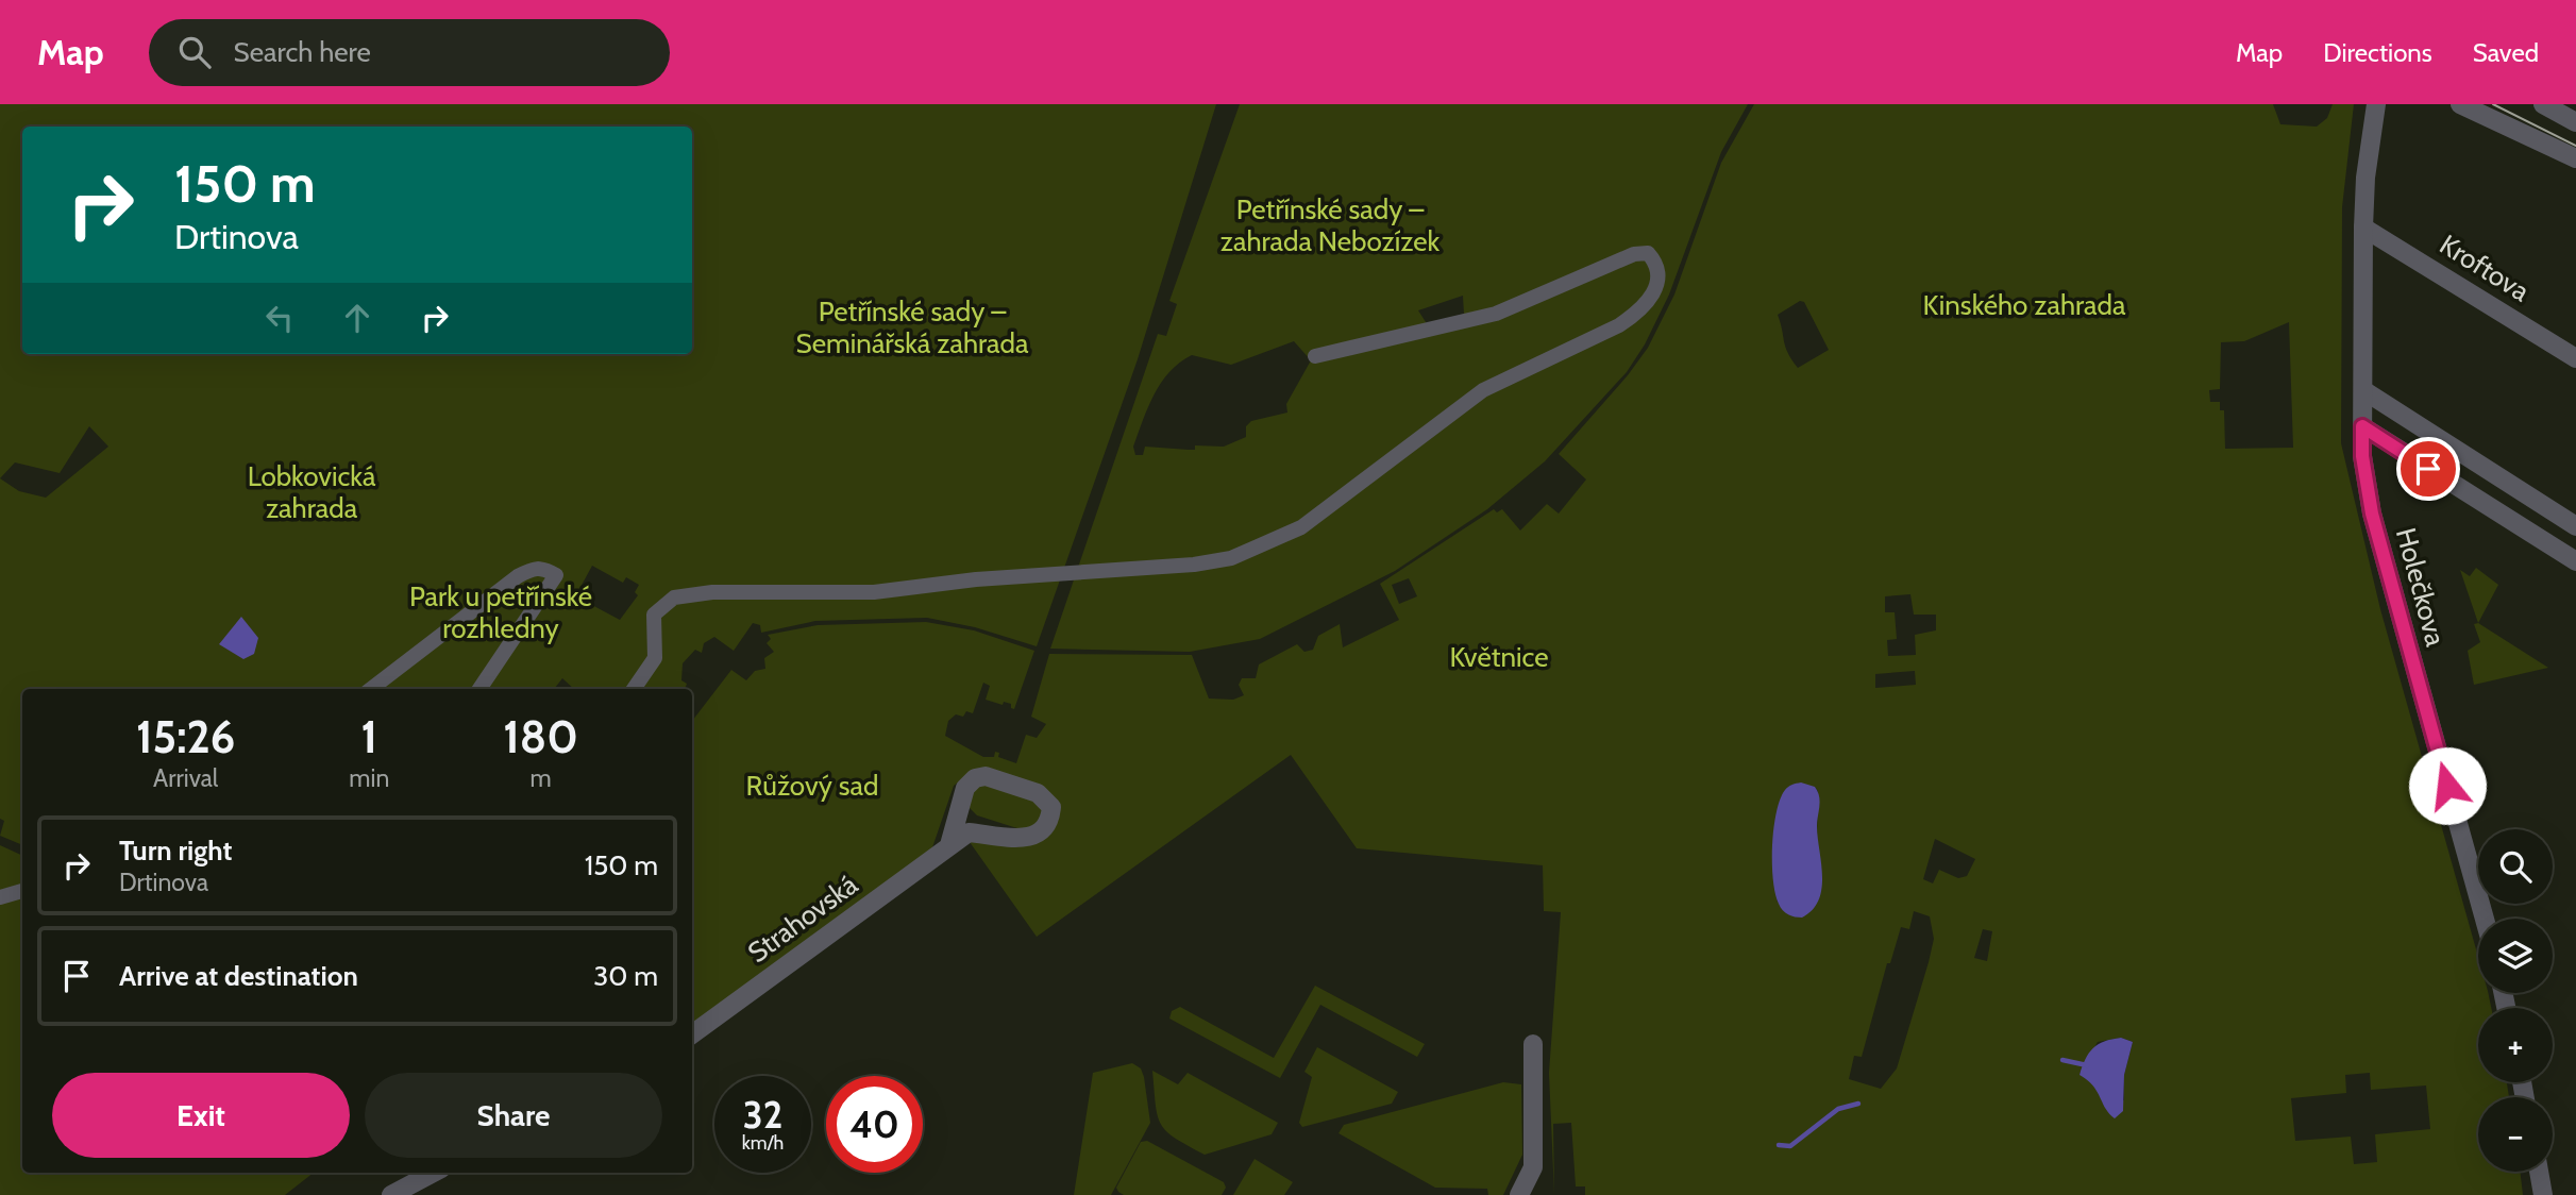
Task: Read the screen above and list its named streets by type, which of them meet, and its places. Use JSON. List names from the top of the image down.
{
  "streets": {
    "street": ["Kroftova", "Holečkova", "Strahovská"]
  },
  "crossings": [
    ["Kroftova", "Holečkova"]
  ],
  "parks": [
    "Petřínské sady – zahrada Nebozízek",
    "Kinského zahrada",
    "Petřínské sady – Seminářská zahrada",
    "Lobkovická zahrada",
    "Park u petřínské rozhledny",
    "Květnice",
    "Růžový sad"
  ],
  "page": {
    "header": "Map",
    "search": "Search here",
    "nav": ["Map", "Directions", "Saved"],
    "turn": ["150 m", "Drtinova"],
    "eta": [
      "15:26",
      "Arrival",
      "1",
      "min",
      "180",
      "m"
    ],
    "list": [
      {
        "name": "Turn right",
        "note": "Drtinova",
        "value": "150 m"
      },
      {
        "name": "Arrive at destination",
        "value": "30 m"
      }
    ],
    "map_buttons": ["+", "−"],
    "buttons": ["Exit", "Share"],
    "speed": "32 km/h",
    "limit": "40"
  }
}
